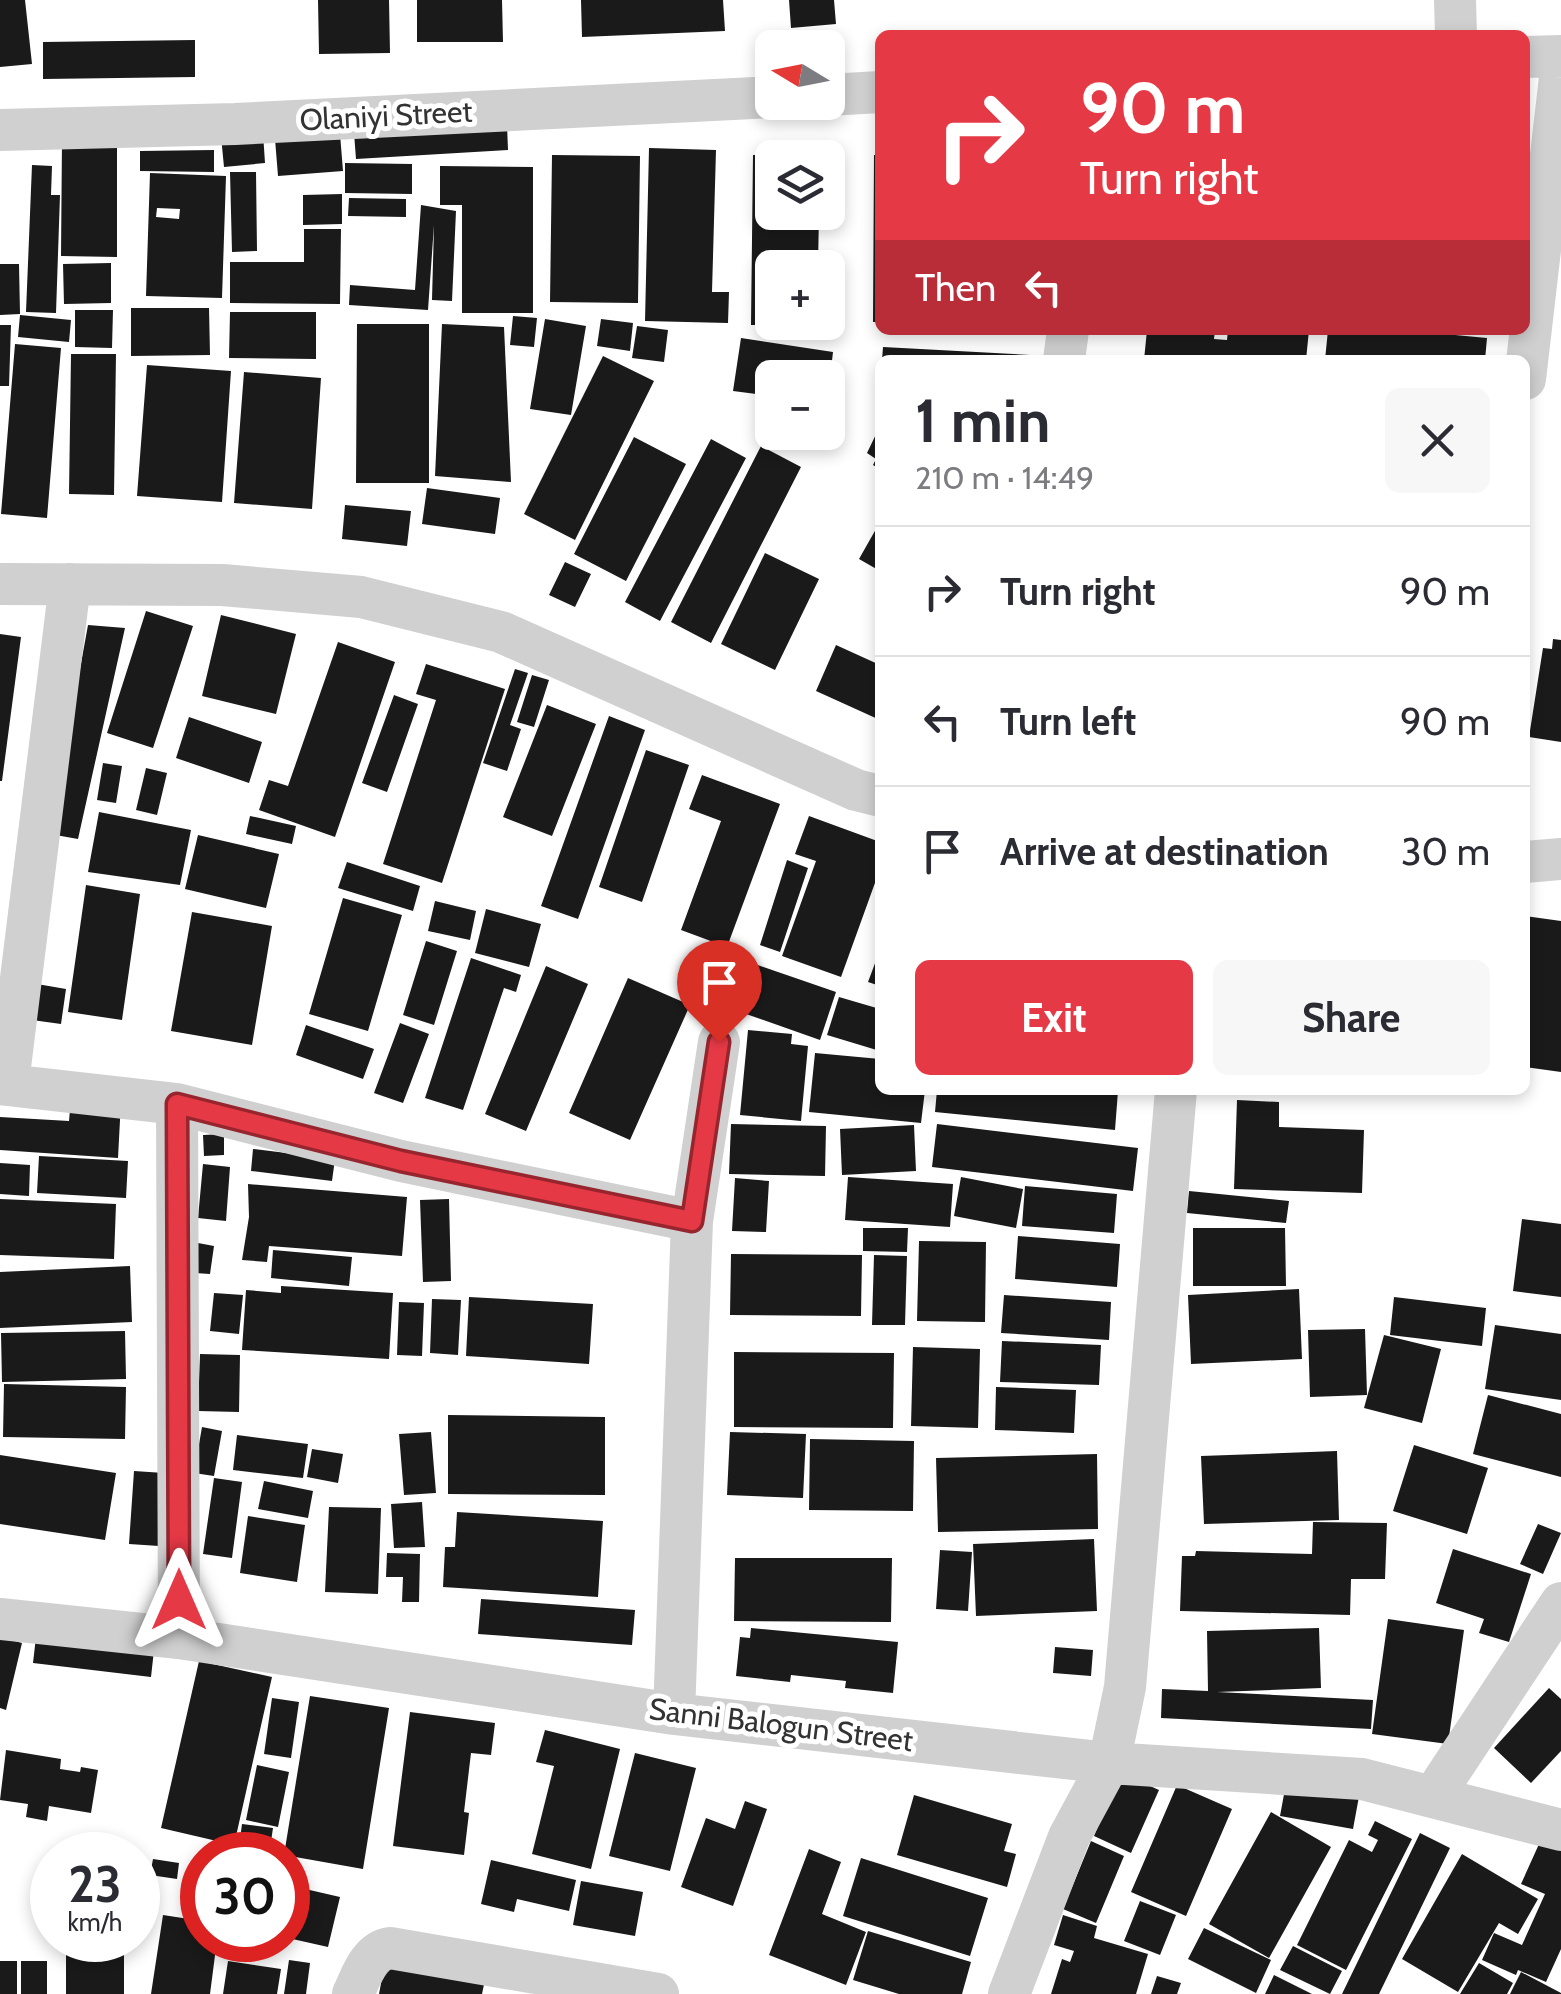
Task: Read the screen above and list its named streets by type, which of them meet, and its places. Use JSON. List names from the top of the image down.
{
  "streets": {
    "street": ["Olaniyi Street", "Sanni Balogun Street"]
  },
  "north": "left",
  "page": {
    "map_buttons": ["+", "−"],
    "turn": ["90 m", "Turn right"],
    "then": "Then",
    "heading": ["1 min", "210 m · 14:49"],
    "list": [
      {
        "name": "Turn right",
        "value": "90 m"
      },
      {
        "name": "Turn left",
        "value": "90 m"
      },
      {
        "name": "Arrive at destination",
        "value": "30 m"
      }
    ],
    "buttons": ["Exit", "Share"],
    "speed": "23 km/h",
    "limit": "30"
  }
}
